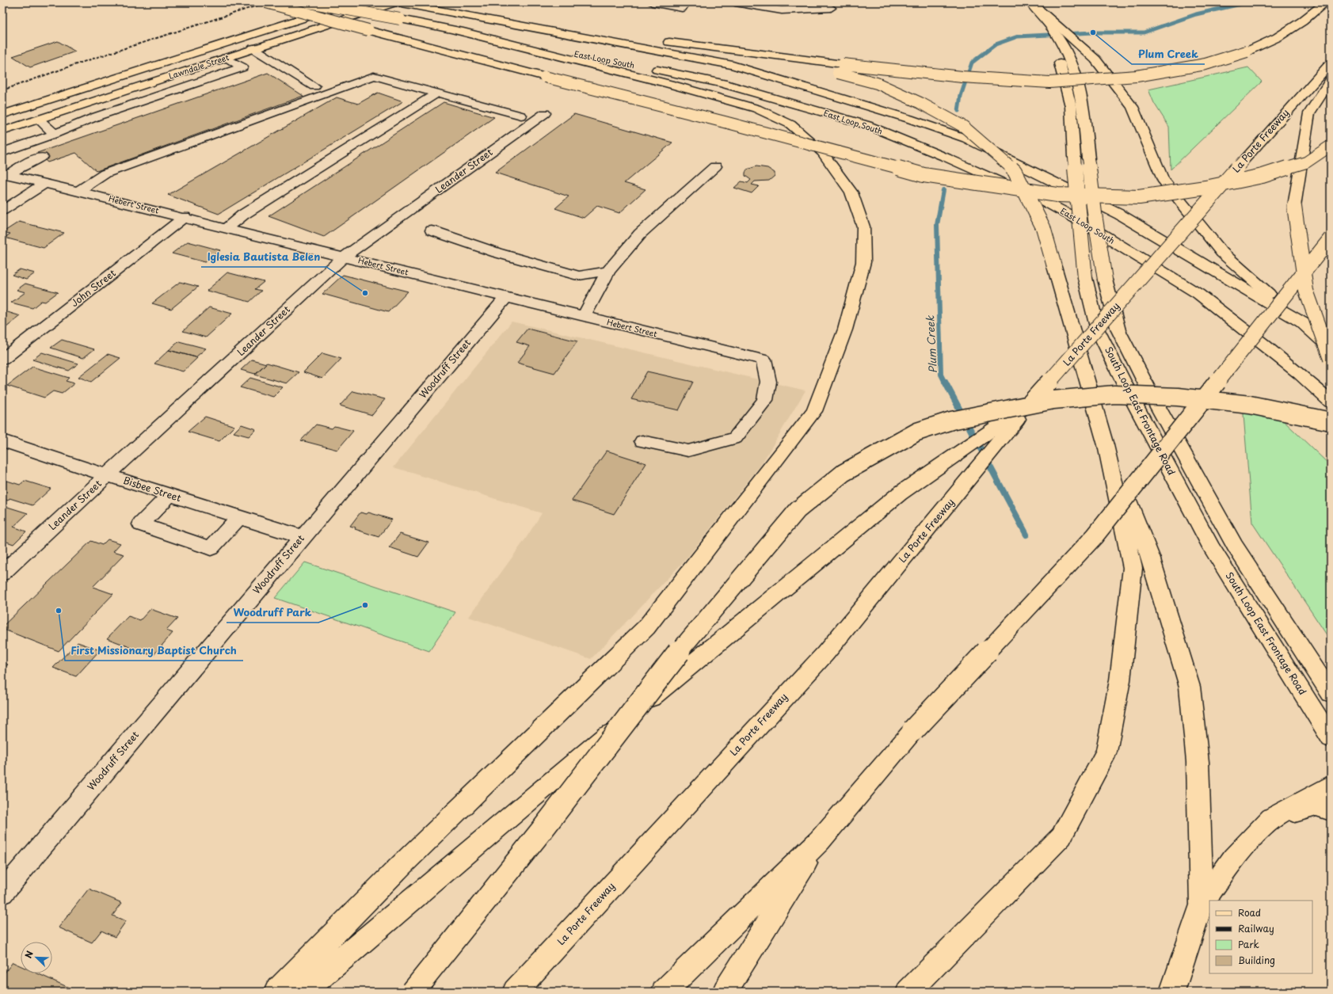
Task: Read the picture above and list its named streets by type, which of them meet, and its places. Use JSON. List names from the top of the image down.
{
  "streets": {
    "main road": [
      "East Loop South",
      "Lawndale Street",
      "La Porte Freeway",
      "South Loop East Frontage Road"
    ],
    "street": [
      "Leander Street",
      "Hebert Street",
      "John Street",
      "Woodruff Street",
      "Bisbee Street"
    ]
  },
  "crossings": [
    ["East Loop South", "Lawndale Street"],
    ["Leander Street", "Hebert Street"],
    ["Leander Street", "Bisbee Street"],
    ["Hebert Street", "John Street"],
    ["Hebert Street", "Woodruff Street"],
    ["Woodruff Street", "Bisbee Street"]
  ],
  "water": ["Plum Creek"],
  "places": [
    "Plum Creek",
    "Iglesia Bautista Belen",
    "Woodruff Park",
    "First Missionary Baptist Church"
  ],
  "legend": [
    "Road",
    "Railway",
    "Park",
    "Building"
  ],
  "north": "top left"
}
